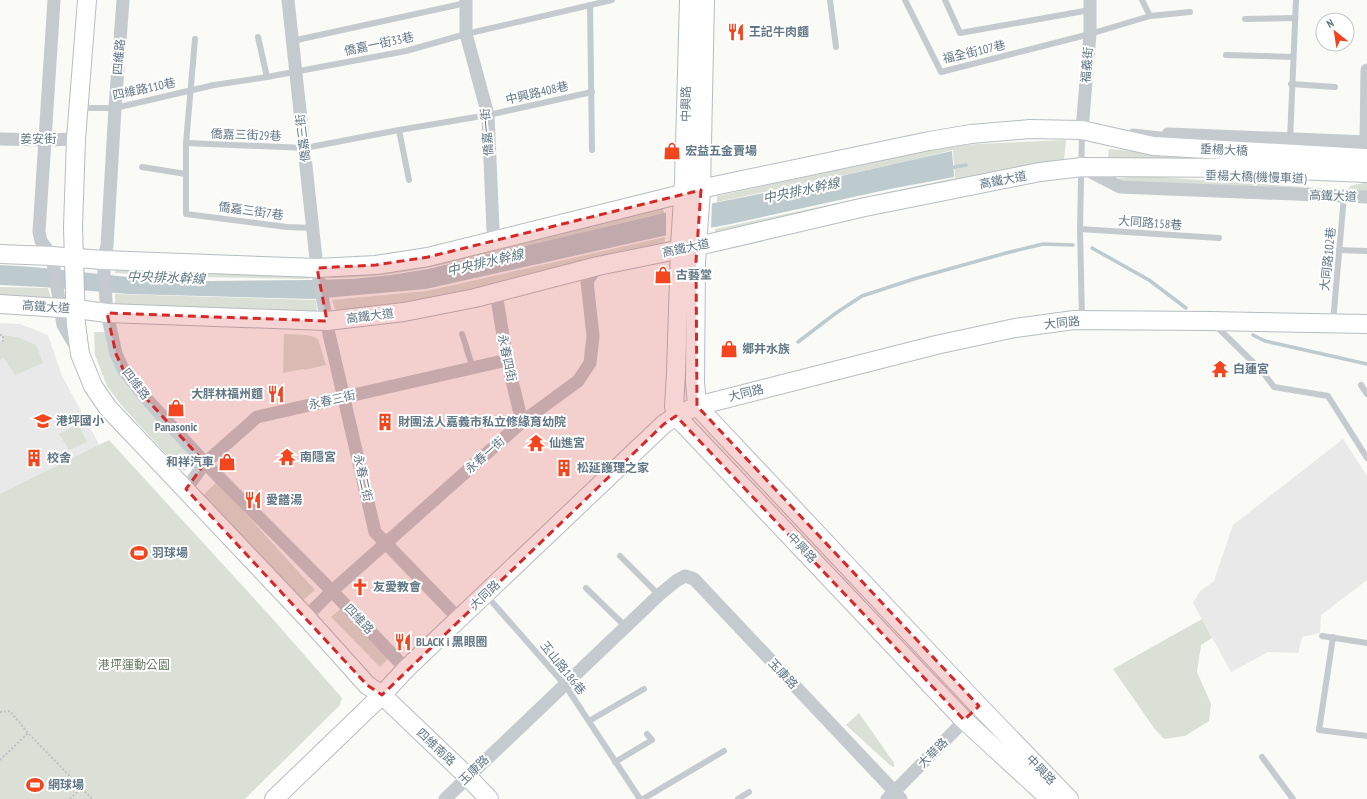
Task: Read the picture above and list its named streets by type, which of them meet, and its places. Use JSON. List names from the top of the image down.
{
  "streets": {
    "street": [
      "四維路",
      "福義街",
      "中興路",
      "僑嘉一街",
      "僑嘉三街",
      "姜安街",
      "垂楊大橋",
      "垂楊大橋(機慢車道)",
      "高鐵大道",
      "大同路",
      "永春四街",
      "永春三街",
      "永春一街",
      "永春二街",
      "玉康路",
      "四維南路",
      "大華路"
    ],
    "lane": [
      "僑嘉一街33巷",
      "福全街107巷",
      "四維路110巷",
      "中興路408巷",
      "僑嘉三街29巷",
      "僑嘉三街7巷",
      "大同路158巷",
      "大同路102巷",
      "玉山路186巷"
    ]
  },
  "crossings": [
    ["僑嘉一街33巷", "四維路110巷"],
    ["僑嘉一街33巷", "僑嘉一街"],
    ["僑嘉一街33巷", "僑嘉三街"],
    ["福全街107巷", "福義街"],
    ["四維路", "四維路110巷"],
    ["四維路", "高鐵大道"],
    ["四維路", "大同路"],
    ["四維路", "永春三街"],
    ["四維路", "永春一街"],
    ["福義街", "垂楊大橋"],
    ["四維路110巷", "僑嘉三街"],
    ["中興路408巷", "僑嘉一街"],
    ["中興路408巷", "僑嘉三街29巷"],
    ["中興路", "大同路"],
    ["中興路", "大華路"],
    ["僑嘉三街29巷", "僑嘉三街"],
    ["僑嘉三街", "高鐵大道"],
    ["僑嘉三街", "僑嘉三街7巷"],
    ["僑嘉三街", "永春二街"],
    ["垂楊大橋", "垂楊大橋(機慢車道)"],
    ["垂楊大橋", "高鐵大道"],
    ["高鐵大道", "大同路102巷"],
    ["高鐵大道", "永春四街"],
    ["高鐵大道", "永春一街"],
    ["高鐵大道", "永春二街"],
    ["大同路102巷", "大同路"],
    ["大同路", "永春二街"],
    ["大同路", "玉山路186巷"],
    ["大同路", "四維南路"],
    ["永春四街", "永春三街"],
    ["永春四街", "永春一街"],
    ["永春三街", "永春二街"],
    ["永春一街", "永春二街"],
    ["玉山路186巷", "玉康路"],
    ["玉康路", "四維南路"],
    ["玉康路", "大華路"]
  ],
  "water": ["中央排水幹線"],
  "parks": ["港坪運動公園"],
  "places": {
    "restaurant": [
      "王記牛肉麵",
      "大胖林福州麵",
      "愛饍湯",
      "BLACK i 黑眼圈"
    ],
    "shop": [
      "宏益五金賣場",
      "古藝堂",
      "鄉井水族",
      "Panasonic",
      "和祥汽車"
    ],
    "temple": ["白蓮宮", "仙進宮", "南隱宮"],
    "school or university": ["港坪國小"],
    "building": ["財團法人嘉義市私立修緣育幼院", "校舍", "松延護理之家"],
    "sports": ["羽球場", "網球場"],
    "church": ["友愛教會"]
  },
  "north": "top left"
}
